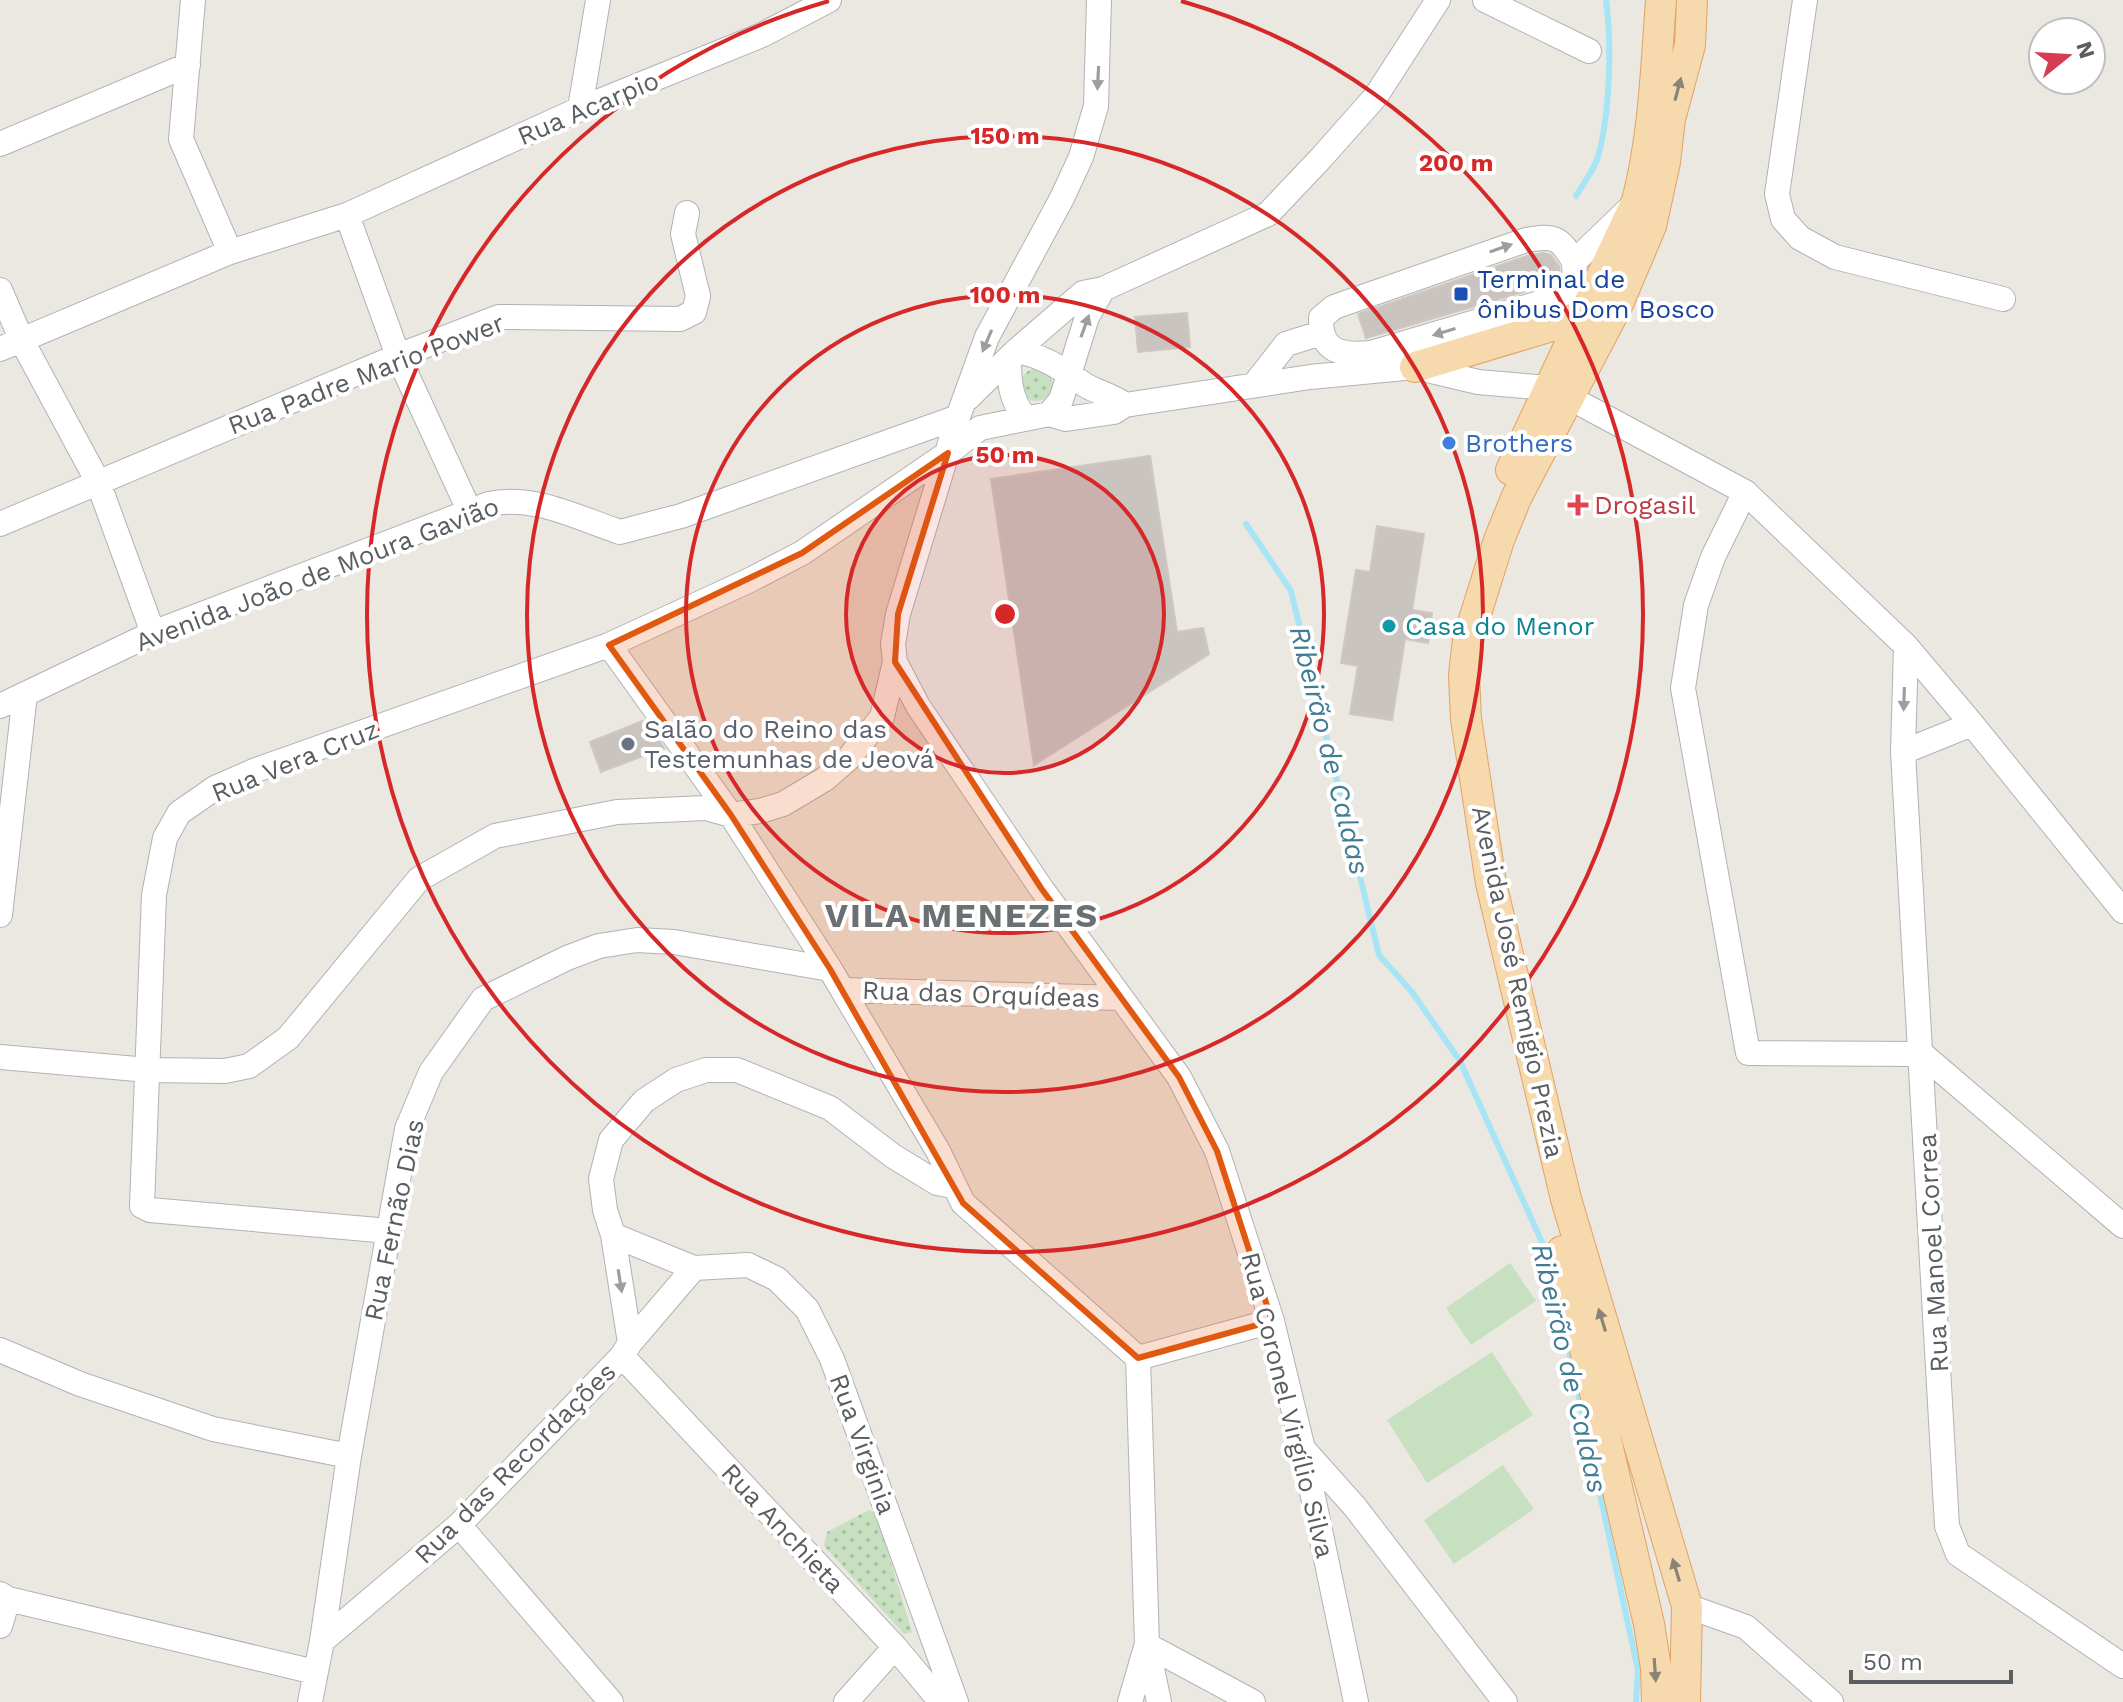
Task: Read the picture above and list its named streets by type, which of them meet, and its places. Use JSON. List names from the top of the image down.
{
  "streets": {
    "main road": ["Avenida José Remigio Prezia"],
    "street": [
      "Rua Acarpio",
      "Rua Padre Mario Power",
      "Avenida João de Moura Gavião",
      "Rua Vera Cruz",
      "Rua das Orquídeas",
      "Rua Fernão Dias",
      "Rua Manoel Correa",
      "Rua Coronel Virgílio Silva",
      "Rua Virginia",
      "Rua das Recordações",
      "Rua Anchieta"
    ]
  },
  "crossings": [
    ["Avenida João de Moura Gavião", "Rua Coronel Virgílio Silva"],
    ["Rua Vera Cruz", "Avenida José Remigio Prezia"],
    ["Rua Vera Cruz", "Rua Fernão Dias"],
    ["Rua Vera Cruz", "Rua Coronel Virgílio Silva"],
    ["Rua das Orquídeas", "Rua Coronel Virgílio Silva"],
    ["Rua Fernão Dias", "Rua das Recordações"],
    ["Rua Virginia", "Rua das Recordações"],
    ["Rua das Recordações", "Rua Anchieta"]
  ],
  "districts": ["VILA MENEZES"],
  "water": ["Ribeirão de Caldas"],
  "places": {
    "transit": ["Terminal de ônibus Dom Bosco"],
    "other": ["Brothers", "Casa do Menor", "Salão do Reino das Testemunhas de Jeová"],
    "health": ["Drogasil"]
  },
  "scale_bar": "50 m",
  "north": "right",
  "rings": [
    "150 m",
    "200 m",
    "100 m",
    "50 m"
  ]
}
